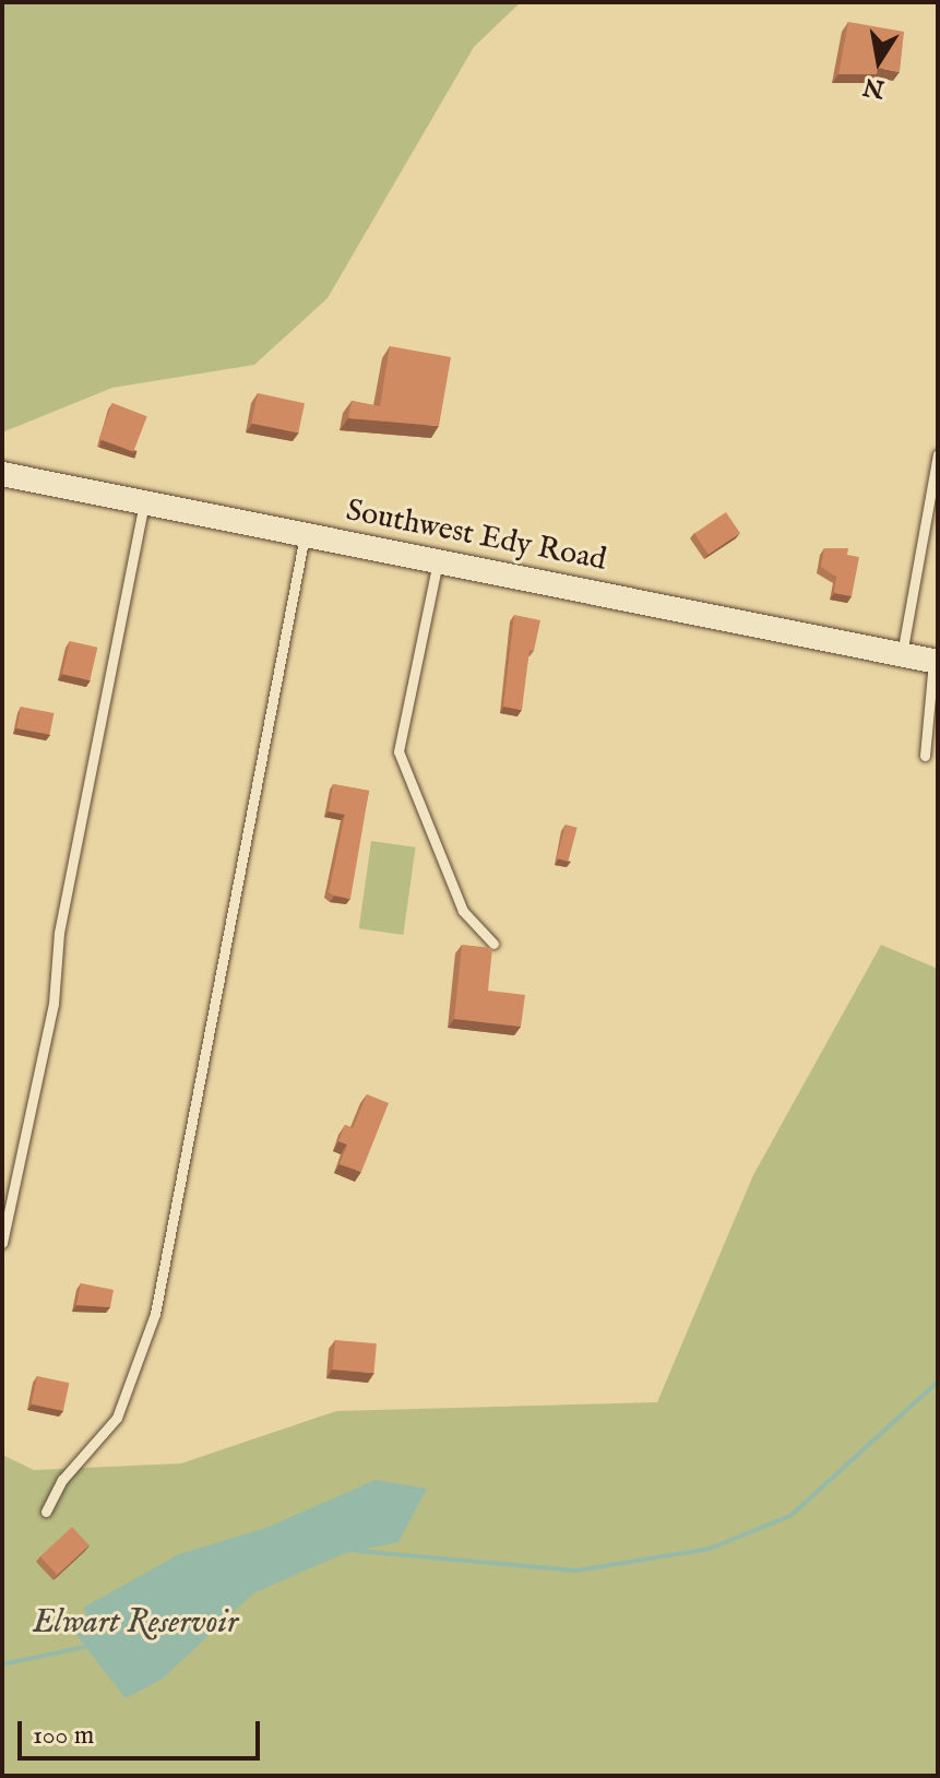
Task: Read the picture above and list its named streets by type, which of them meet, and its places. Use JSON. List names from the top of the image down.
{
  "streets": {
    "street": ["Southwest Edy Road"]
  },
  "water": ["Elwart Reservoir"],
  "scale_bar": "100 m",
  "north": "bottom"
}
